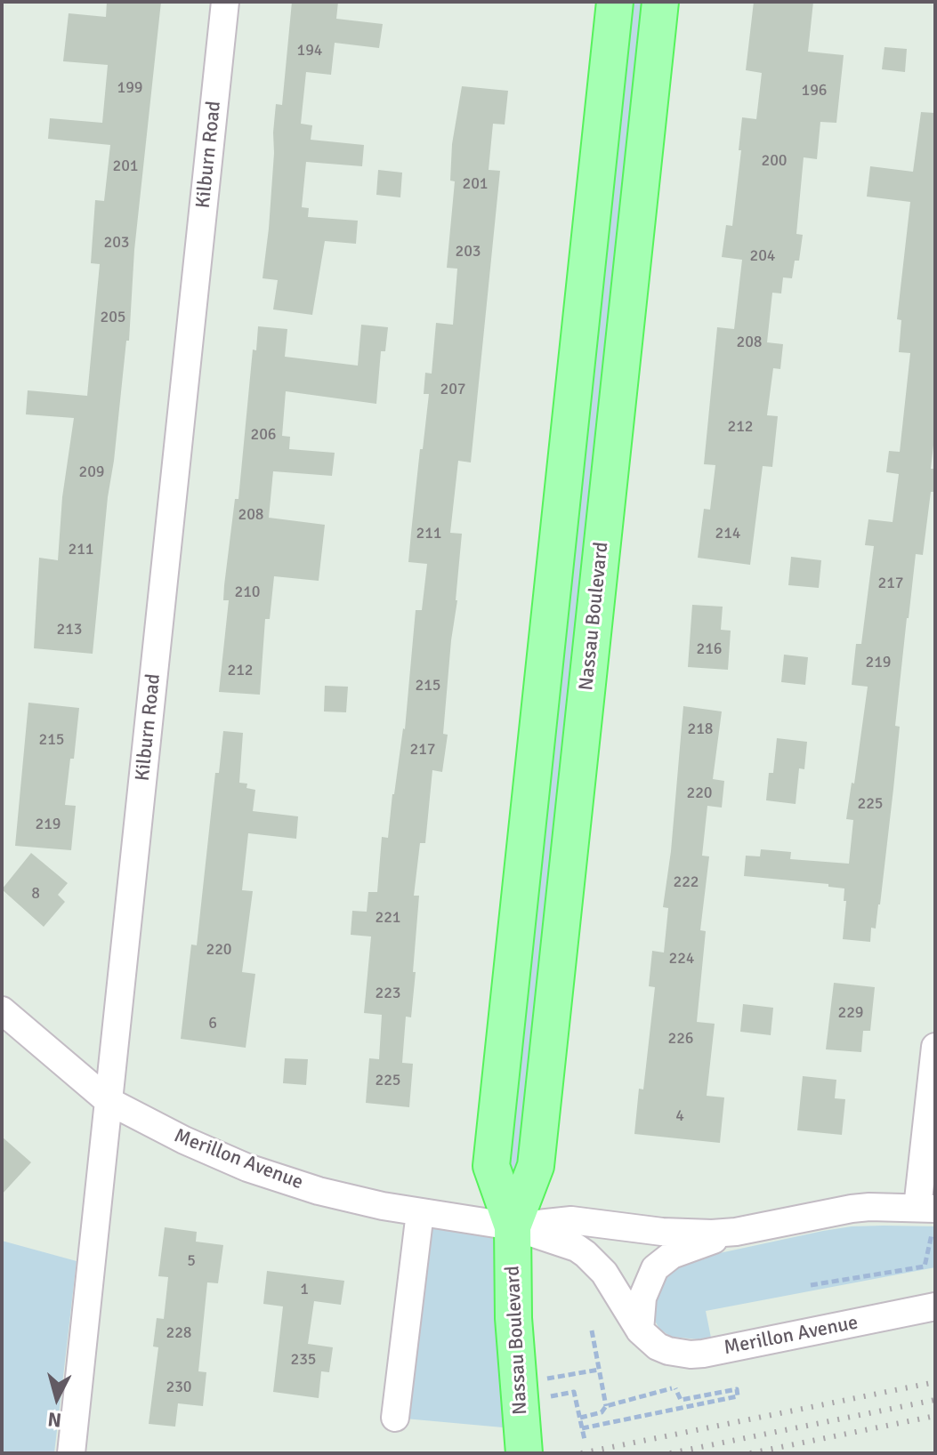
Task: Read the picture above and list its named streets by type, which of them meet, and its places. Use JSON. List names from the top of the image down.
{
  "streets": {
    "main road": ["Nassau Boulevard"],
    "street": ["Kilburn Road", "Merillon Avenue"]
  },
  "crossings": [
    ["Kilburn Road", "Merillon Avenue"],
    ["Nassau Boulevard", "Merillon Avenue"]
  ],
  "house_numbers": [
    "194",
    "199",
    "196",
    "200",
    "201",
    "201",
    "203",
    "203",
    "204",
    "205",
    "208",
    "207",
    "212",
    "206",
    "209",
    "208",
    "211",
    "214",
    "211",
    "217",
    "210",
    "213",
    "216",
    "219",
    "212",
    "215",
    "218",
    "215",
    "217",
    "220",
    "225",
    "219",
    "222",
    "8",
    "221",
    "220",
    "224",
    "223",
    "229",
    "6",
    "226",
    "225",
    "4",
    "5",
    "1",
    "228",
    "235",
    "230"
  ],
  "north": "bottom"
}
